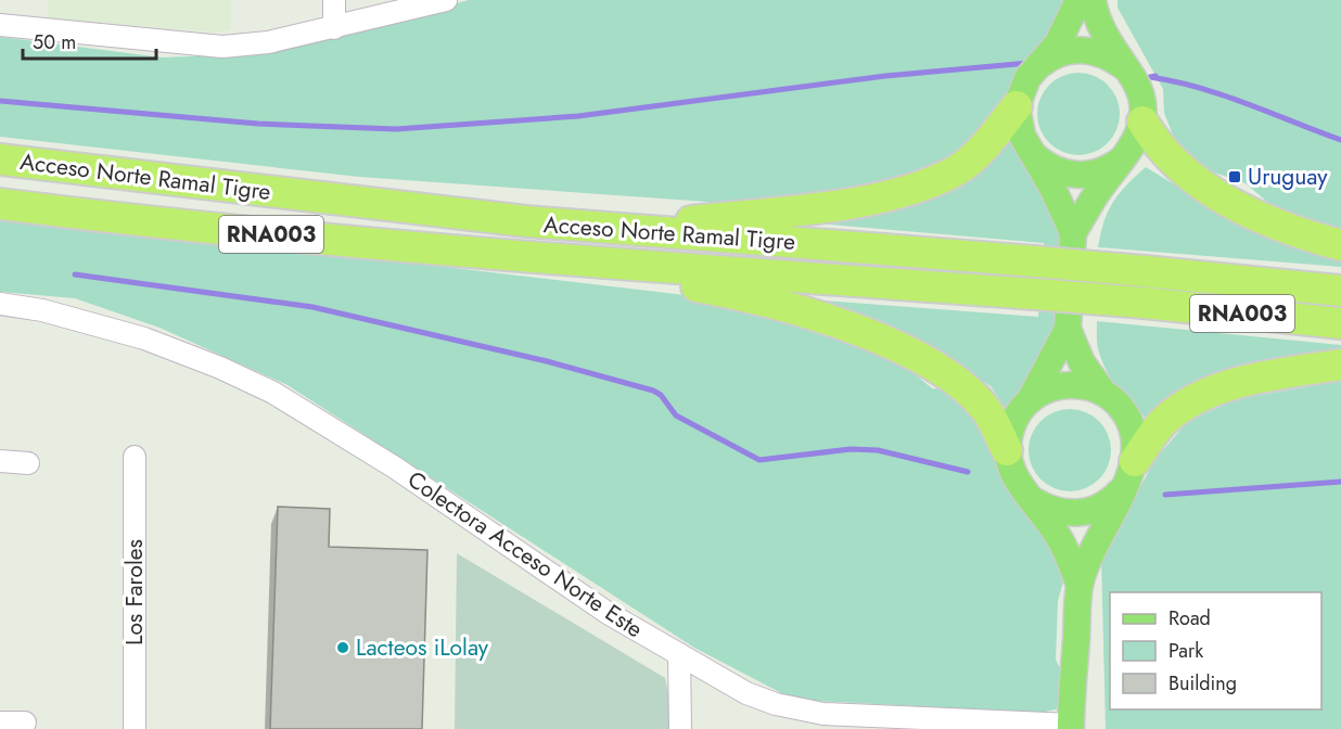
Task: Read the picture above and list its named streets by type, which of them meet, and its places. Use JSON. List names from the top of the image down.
{
  "streets": {
    "highway": ["Acceso Norte Ramal Tigre", "RNA003"],
    "street": ["Colectora Acceso Norte Este", "Los Faroles"]
  },
  "places": {
    "transit": ["Uruguay"],
    "other": ["Lacteos iLolay"]
  },
  "legend": ["Road", "Park", "Building"],
  "scale_bar": "50 m"
}
